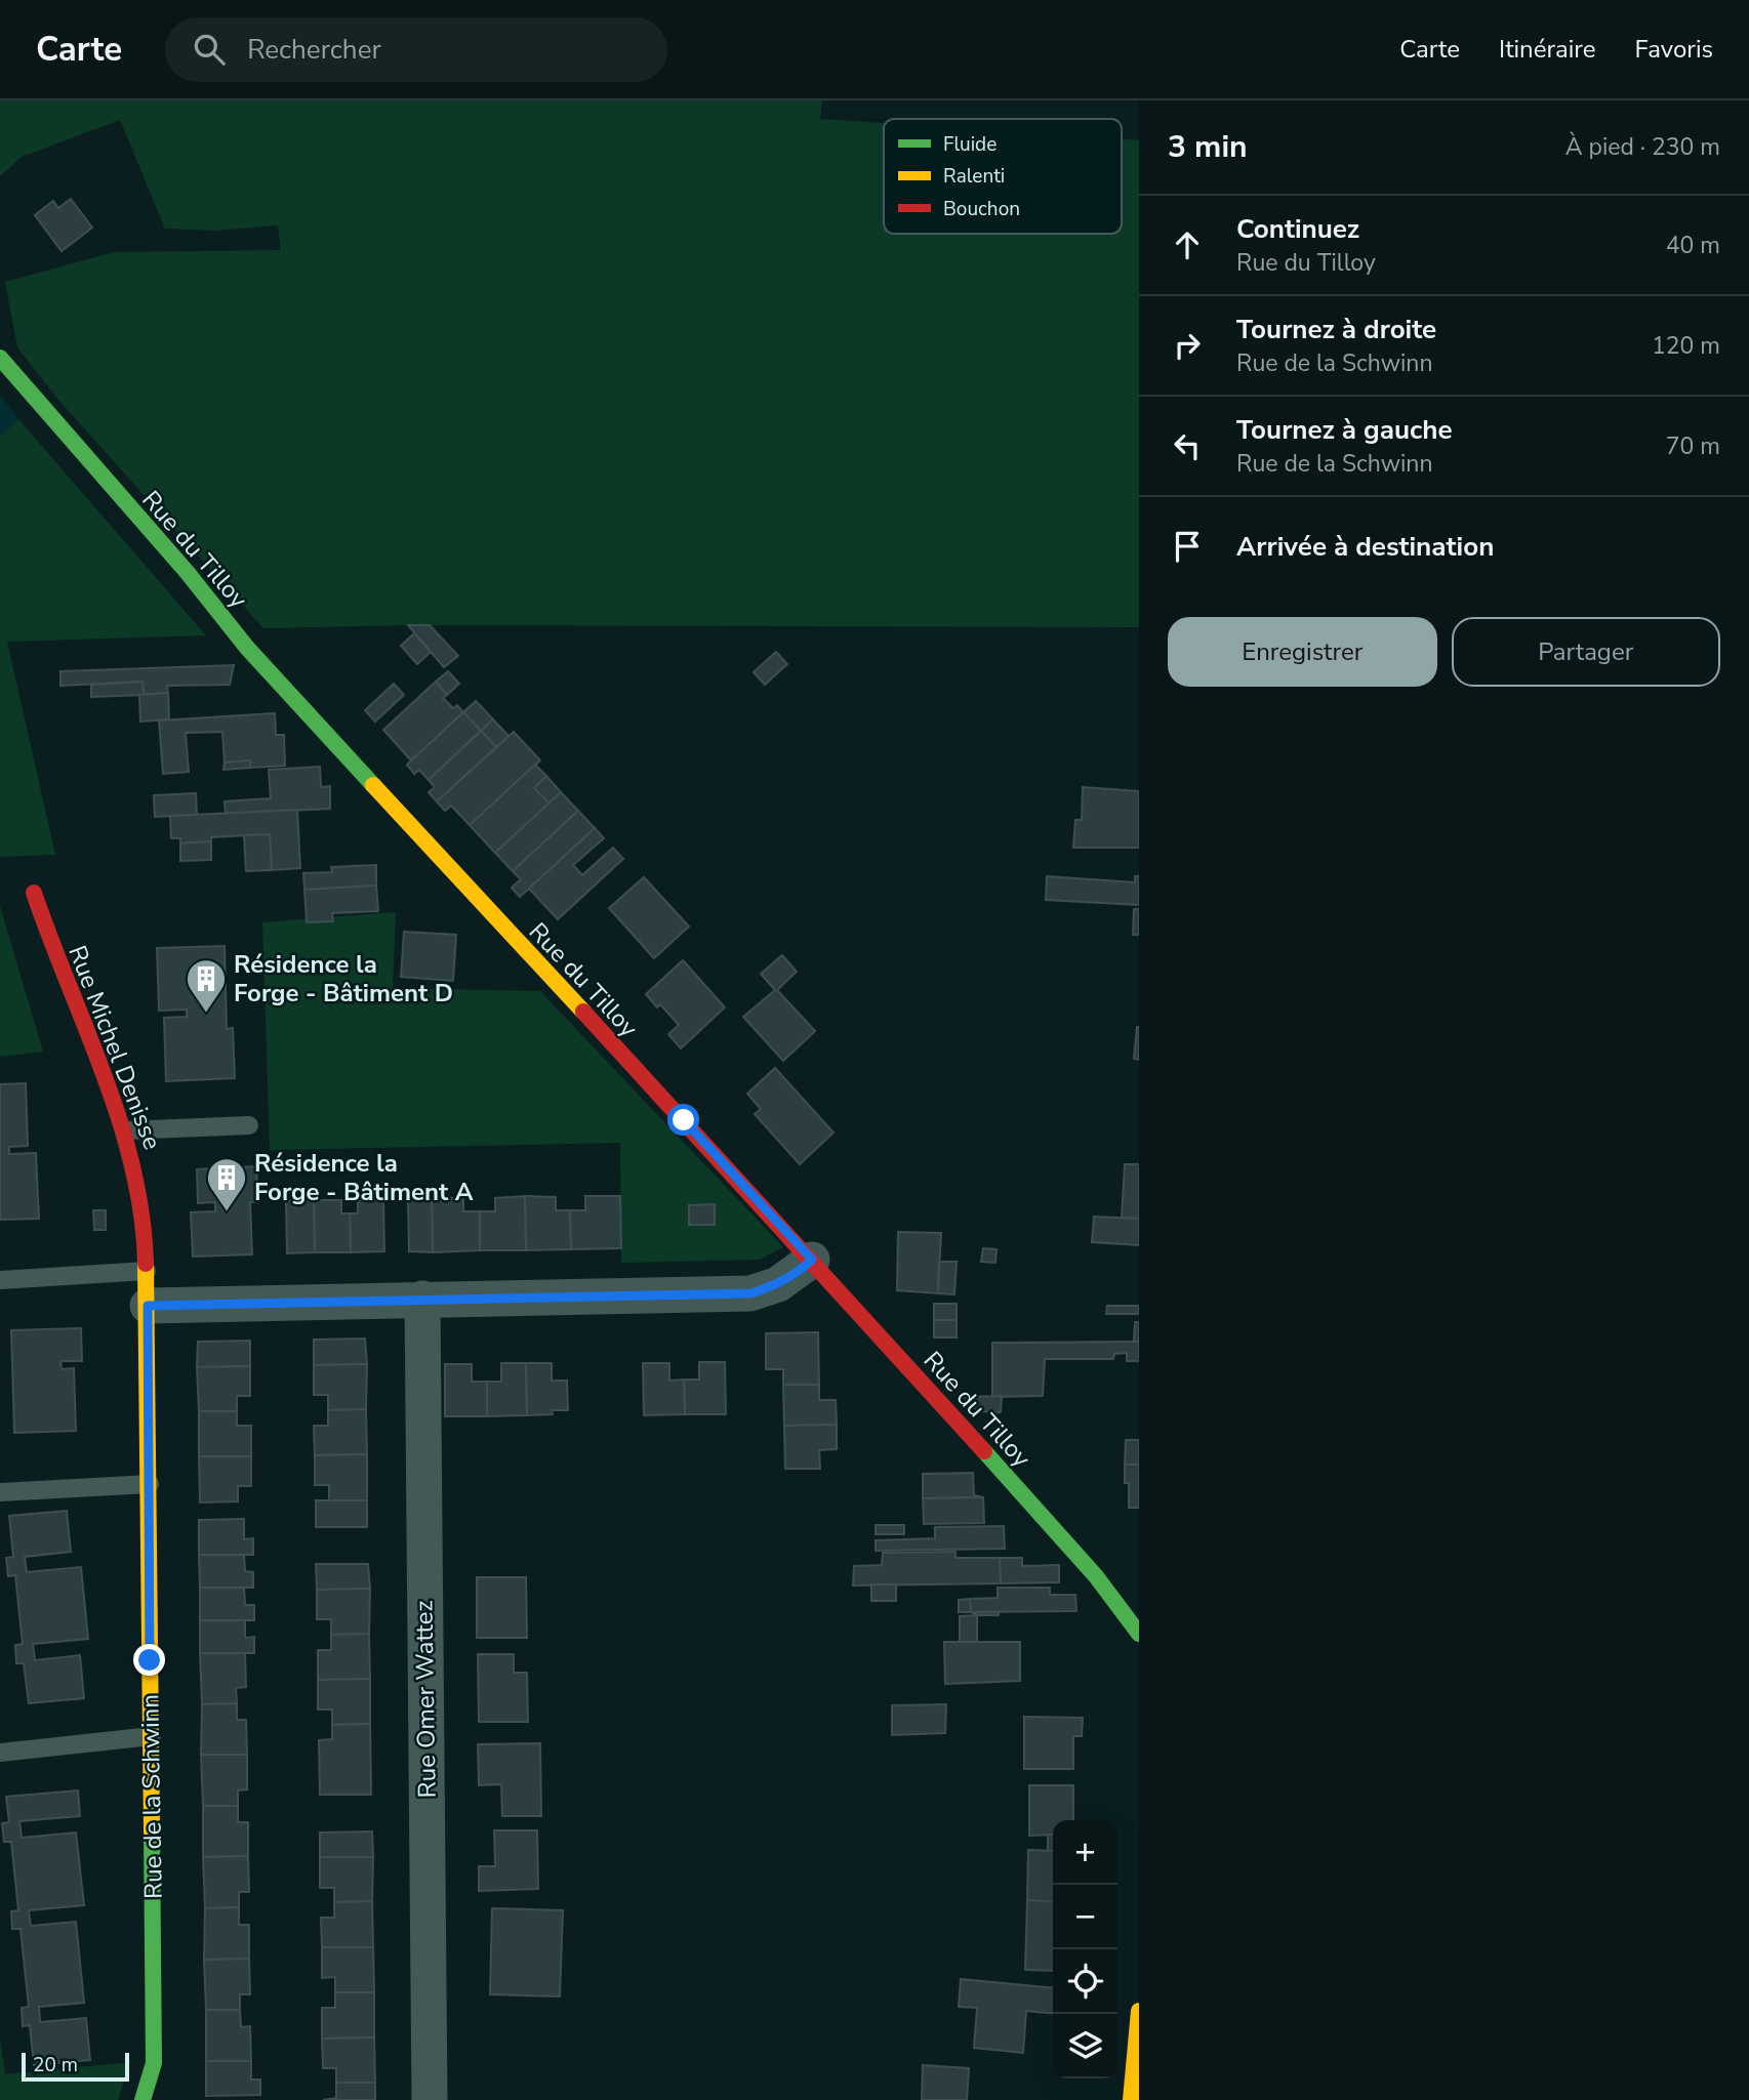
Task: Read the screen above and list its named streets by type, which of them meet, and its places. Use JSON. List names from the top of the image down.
{
  "streets": {
    "street": [
      "Rue du Tilloy",
      "Rue Michel Denisse",
      "Rue Omer Wattez",
      "Rue de la Schwinn"
    ]
  },
  "crossings": [
    ["Rue Michel Denisse", "Rue de la Schwinn"]
  ],
  "places": {
    "building": ["Résidence la Forge - Bâtiment D", "Résidence la Forge - Bâtiment A"]
  },
  "legend": ["Fluide", "Ralenti", "Bouchon"],
  "scale_bar": "20 m",
  "page": {
    "header": "Carte",
    "search": "Rechercher",
    "nav": ["Carte", "Itinéraire", "Favoris"],
    "heading": ["3 min", "À pied · 230 m"],
    "list": [
      ["Continuez", "Rue du Tilloy", "40 m"],
      ["Tournez à droite", "Rue de la Schwinn", "120 m"],
      ["Tournez à gauche", "Rue de la Schwinn", "70 m"],
      "Arrivée à destination"
    ],
    "buttons": ["Enregistrer", "Partager"],
    "map_buttons": ["+", "−"],
    "scale": "20 m"
  }
}
